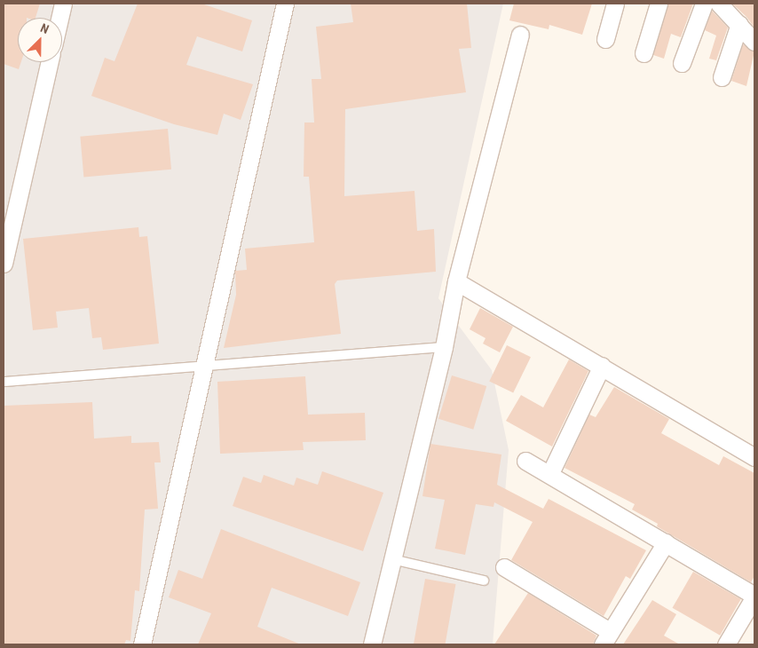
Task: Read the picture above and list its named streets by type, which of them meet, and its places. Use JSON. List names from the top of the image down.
{
  "north": "top right"
}
